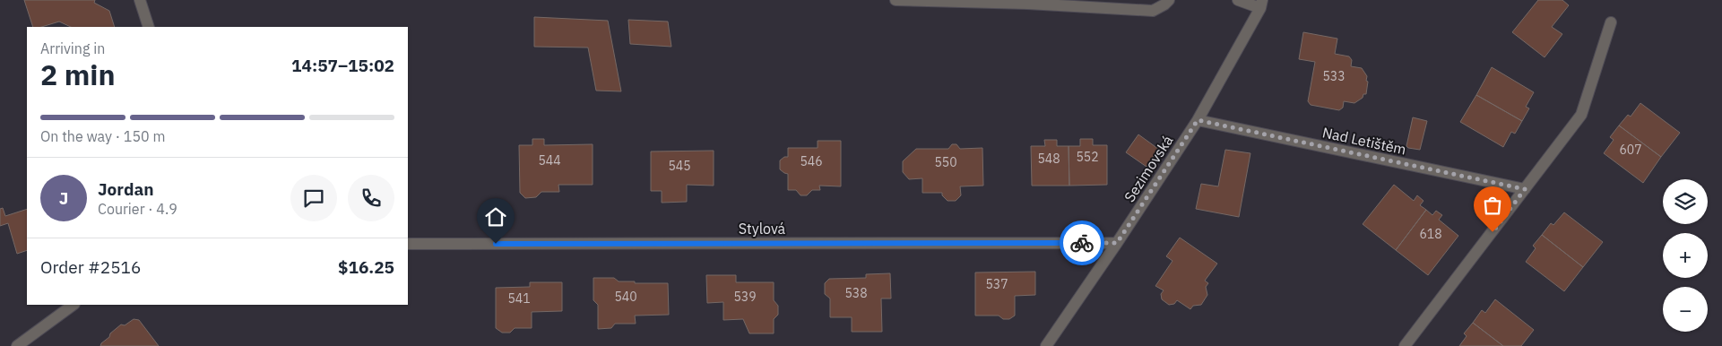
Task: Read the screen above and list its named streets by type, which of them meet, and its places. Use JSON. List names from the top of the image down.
{
  "streets": {
    "street": ["Nad Letištěm", "Sezimovská", "Stylová"]
  },
  "crossings": [
    ["Nad Letištěm", "Sezimovská"],
    ["Sezimovská", "Stylová"]
  ],
  "house_numbers": [
    "533",
    "607",
    "552",
    "548",
    "544",
    "546",
    "550",
    "545",
    "618",
    "537",
    "538",
    "540",
    "539",
    "541"
  ],
  "page": {
    "heading": ["2 min", "Arriving in", "14:57–15:02"],
    "panel": [
      "Jordan",
      "Courier · 4.9",
      "Order #2516",
      "$16.25"
    ],
    "bar": "On the way · 150 m",
    "round": "J",
    "map_buttons": ["+", "−"]
  }
}
